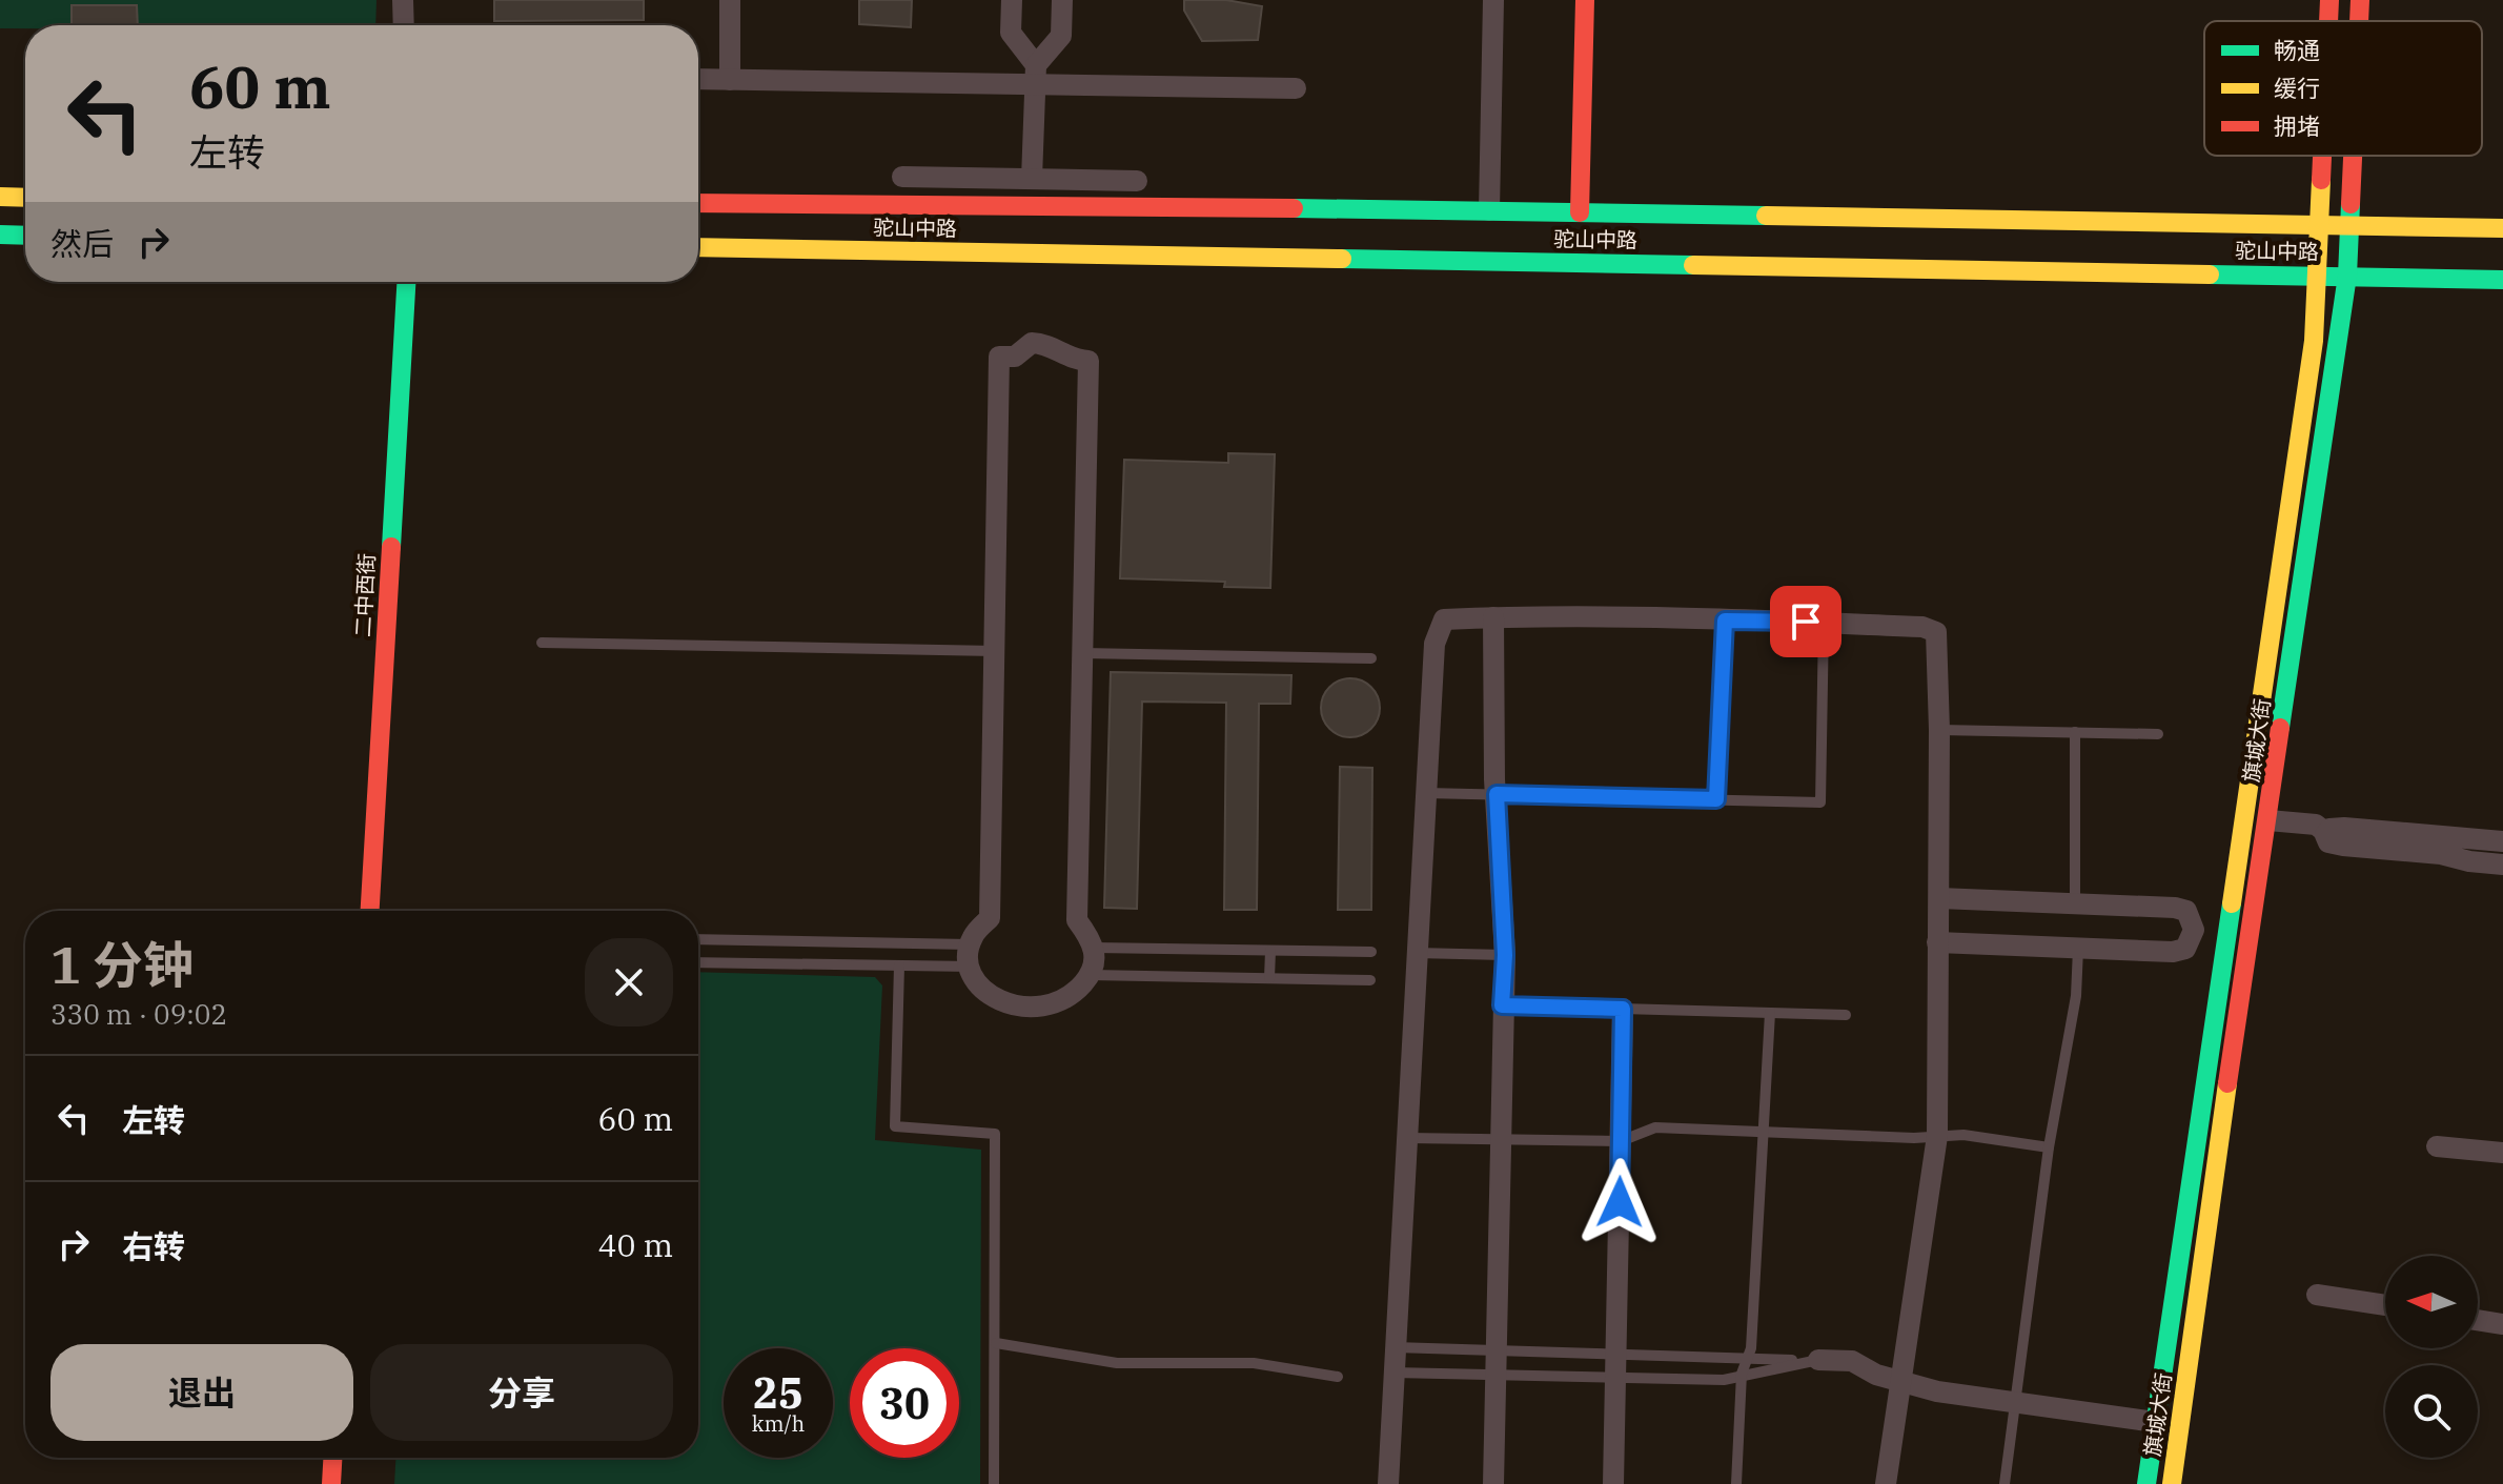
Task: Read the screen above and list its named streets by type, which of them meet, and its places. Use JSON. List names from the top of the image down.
{
  "streets": {
    "main road": ["驼山中路", "二中西街", "旗城大街"]
  },
  "crossings": [
    ["驼山中路", "旗城大街"]
  ],
  "legend": ["畅通", "缓行", "拥堵"],
  "north": "left",
  "page": {
    "turn": ["60 m", "左转"],
    "then": "然后",
    "heading": ["1 分钟", "330 m · 09:02"],
    "list": [
      {
        "name": "左转",
        "value": "60 m"
      },
      {
        "name": "右转",
        "value": "40 m"
      }
    ],
    "buttons": ["退出", "分享"],
    "speed": "25 km/h",
    "limit": "30"
  }
}
